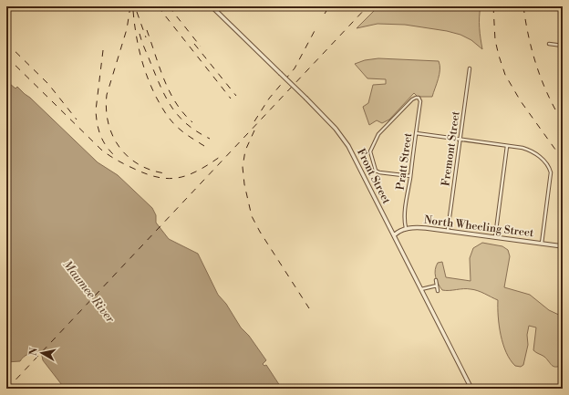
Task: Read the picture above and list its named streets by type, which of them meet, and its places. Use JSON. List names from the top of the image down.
{
  "streets": {
    "street": [
      "Fremont Street",
      "Pratt Street",
      "Front Street",
      "North Wheeling Street"
    ]
  },
  "crossings": [
    ["Fremont Street", "North Wheeling Street"],
    ["Pratt Street", "North Wheeling Street"]
  ],
  "water": ["Maumee River"],
  "north": "left"
}
